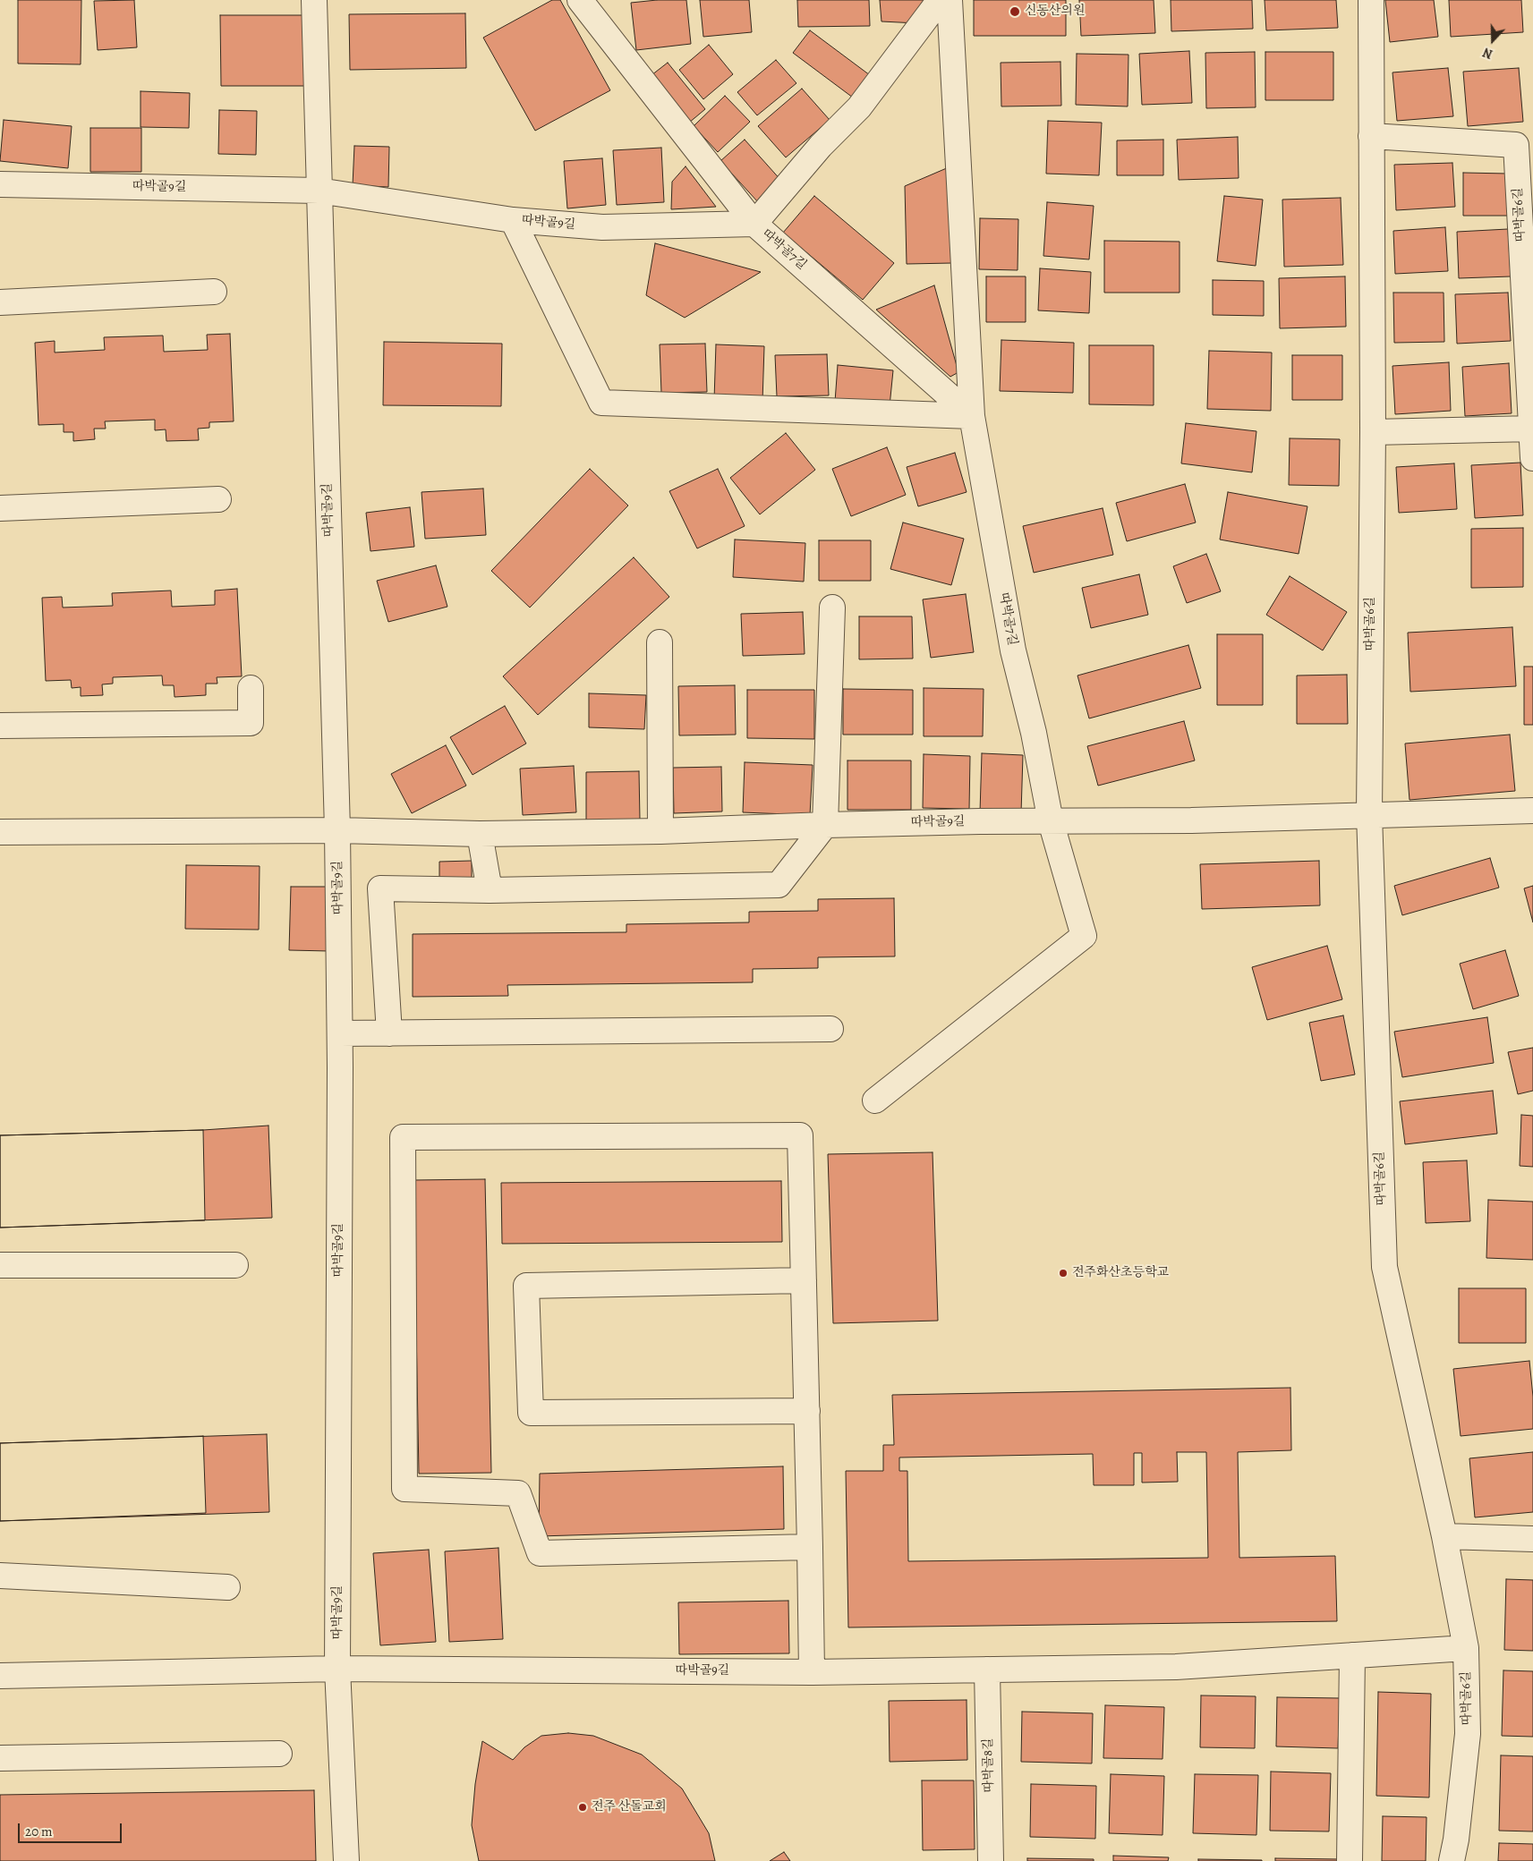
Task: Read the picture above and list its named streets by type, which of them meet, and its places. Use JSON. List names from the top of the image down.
{
  "streets": {
    "street": [
      "따박골9길",
      "따박골6길",
      "따박골7길",
      "따박골8길"
    ]
  },
  "crossings": [
    ["따박골9길", "따박골6길"],
    ["따박골9길", "따박골7길"],
    ["따박골9길", "따박골8길"]
  ],
  "places": ["신동산의원", "전주화산초등학교", "전주 산돌교회"],
  "scale_bar": "20 m",
  "north": "bottom"
}
